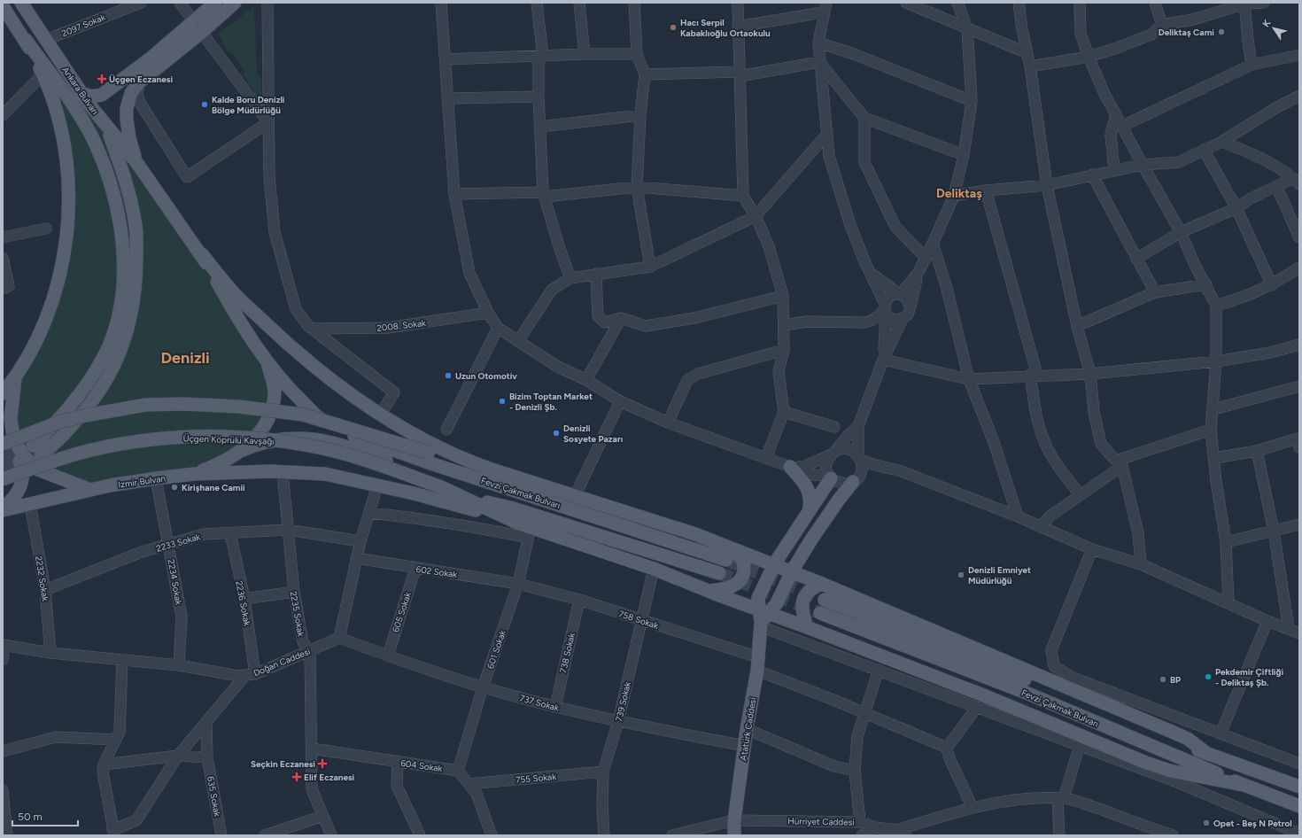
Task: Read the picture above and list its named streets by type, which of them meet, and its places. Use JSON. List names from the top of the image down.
{
  "streets": {
    "main road": [
      "Ankara Bulvarı",
      "Üçgen Köprülü Kavşağı",
      "Izmir Bulvan",
      "Fevzi Çakmak Bulvarı",
      "Atatürk Caddesi"
    ],
    "street": [
      "2097 Sokak",
      "2008. Sokak",
      "2233 Sokak",
      "602 Sokak",
      "2232 Sokak",
      "2234 Sokak",
      "2236 Sokak",
      "605 Sokak",
      "2235 Sokak",
      "758 Sokak",
      "601 Sokak",
      "738 Sokak",
      "Doğan Caddesi",
      "739 Sokak",
      "737 Sokak",
      "604 Sokak",
      "755 Sokak",
      "635 Sokak",
      "Hürriyet Caddesi"
    ]
  },
  "crossings": [
    ["2097 Sokak", "Ankara Bulvarı"],
    ["Ankara Bulvarı", "Fevzi Çakmak Bulvarı"],
    ["Üçgen Köprülü Kavşağı", "Fevzi Çakmak Bulvarı"],
    ["Izmir Bulvan", "2232 Sokak"],
    ["Izmir Bulvan", "2234 Sokak"],
    ["2233 Sokak", "2232 Sokak"],
    ["2233 Sokak", "2234 Sokak"],
    ["2233 Sokak", "2236 Sokak"],
    ["2233 Sokak", "2235 Sokak"],
    ["602 Sokak", "605 Sokak"],
    ["602 Sokak", "758 Sokak"],
    ["602 Sokak", "601 Sokak"],
    ["2232 Sokak", "Doğan Caddesi"],
    ["2234 Sokak", "Doğan Caddesi"],
    ["2236 Sokak", "Doğan Caddesi"],
    ["605 Sokak", "737 Sokak"],
    ["2235 Sokak", "Doğan Caddesi"],
    ["2235 Sokak", "604 Sokak"],
    ["758 Sokak", "601 Sokak"],
    ["758 Sokak", "738 Sokak"],
    ["758 Sokak", "739 Sokak"],
    ["758 Sokak", "Atatürk Caddesi"],
    ["601 Sokak", "737 Sokak"],
    ["601 Sokak", "604 Sokak"],
    ["738 Sokak", "737 Sokak"],
    ["Doğan Caddesi", "737 Sokak"],
    ["739 Sokak", "737 Sokak"],
    ["739 Sokak", "755 Sokak"],
    ["737 Sokak", "Atatürk Caddesi"],
    ["Atatürk Caddesi", "Hürriyet Caddesi"]
  ],
  "districts": ["Deliktaş", "Denizli"],
  "places": {
    "other": [
      "Hacı Serpil Kabaklıoğlu Ortaokulu",
      "Deliktaş Cami",
      "Kalde Boru Denizli Bölge Müdürlüğü",
      "Uzun Otomotiv",
      "Bizim Toptan Market - Denizli Şb.",
      "Denizli Sosyete Pazarı",
      "Kirişhane Camii",
      "Denizli Emniyet Müdürlüğü",
      "Pekdemir Çiftliği - Deliktaş Şb.",
      "BP",
      "Opet - Beş N Petrol"
    ],
    "health": ["Üçgen Eczanesi", "Seçkin Eczanesi", "Elif Eczanesi"]
  },
  "scale_bar": "50 m",
  "north": "top left"
}
